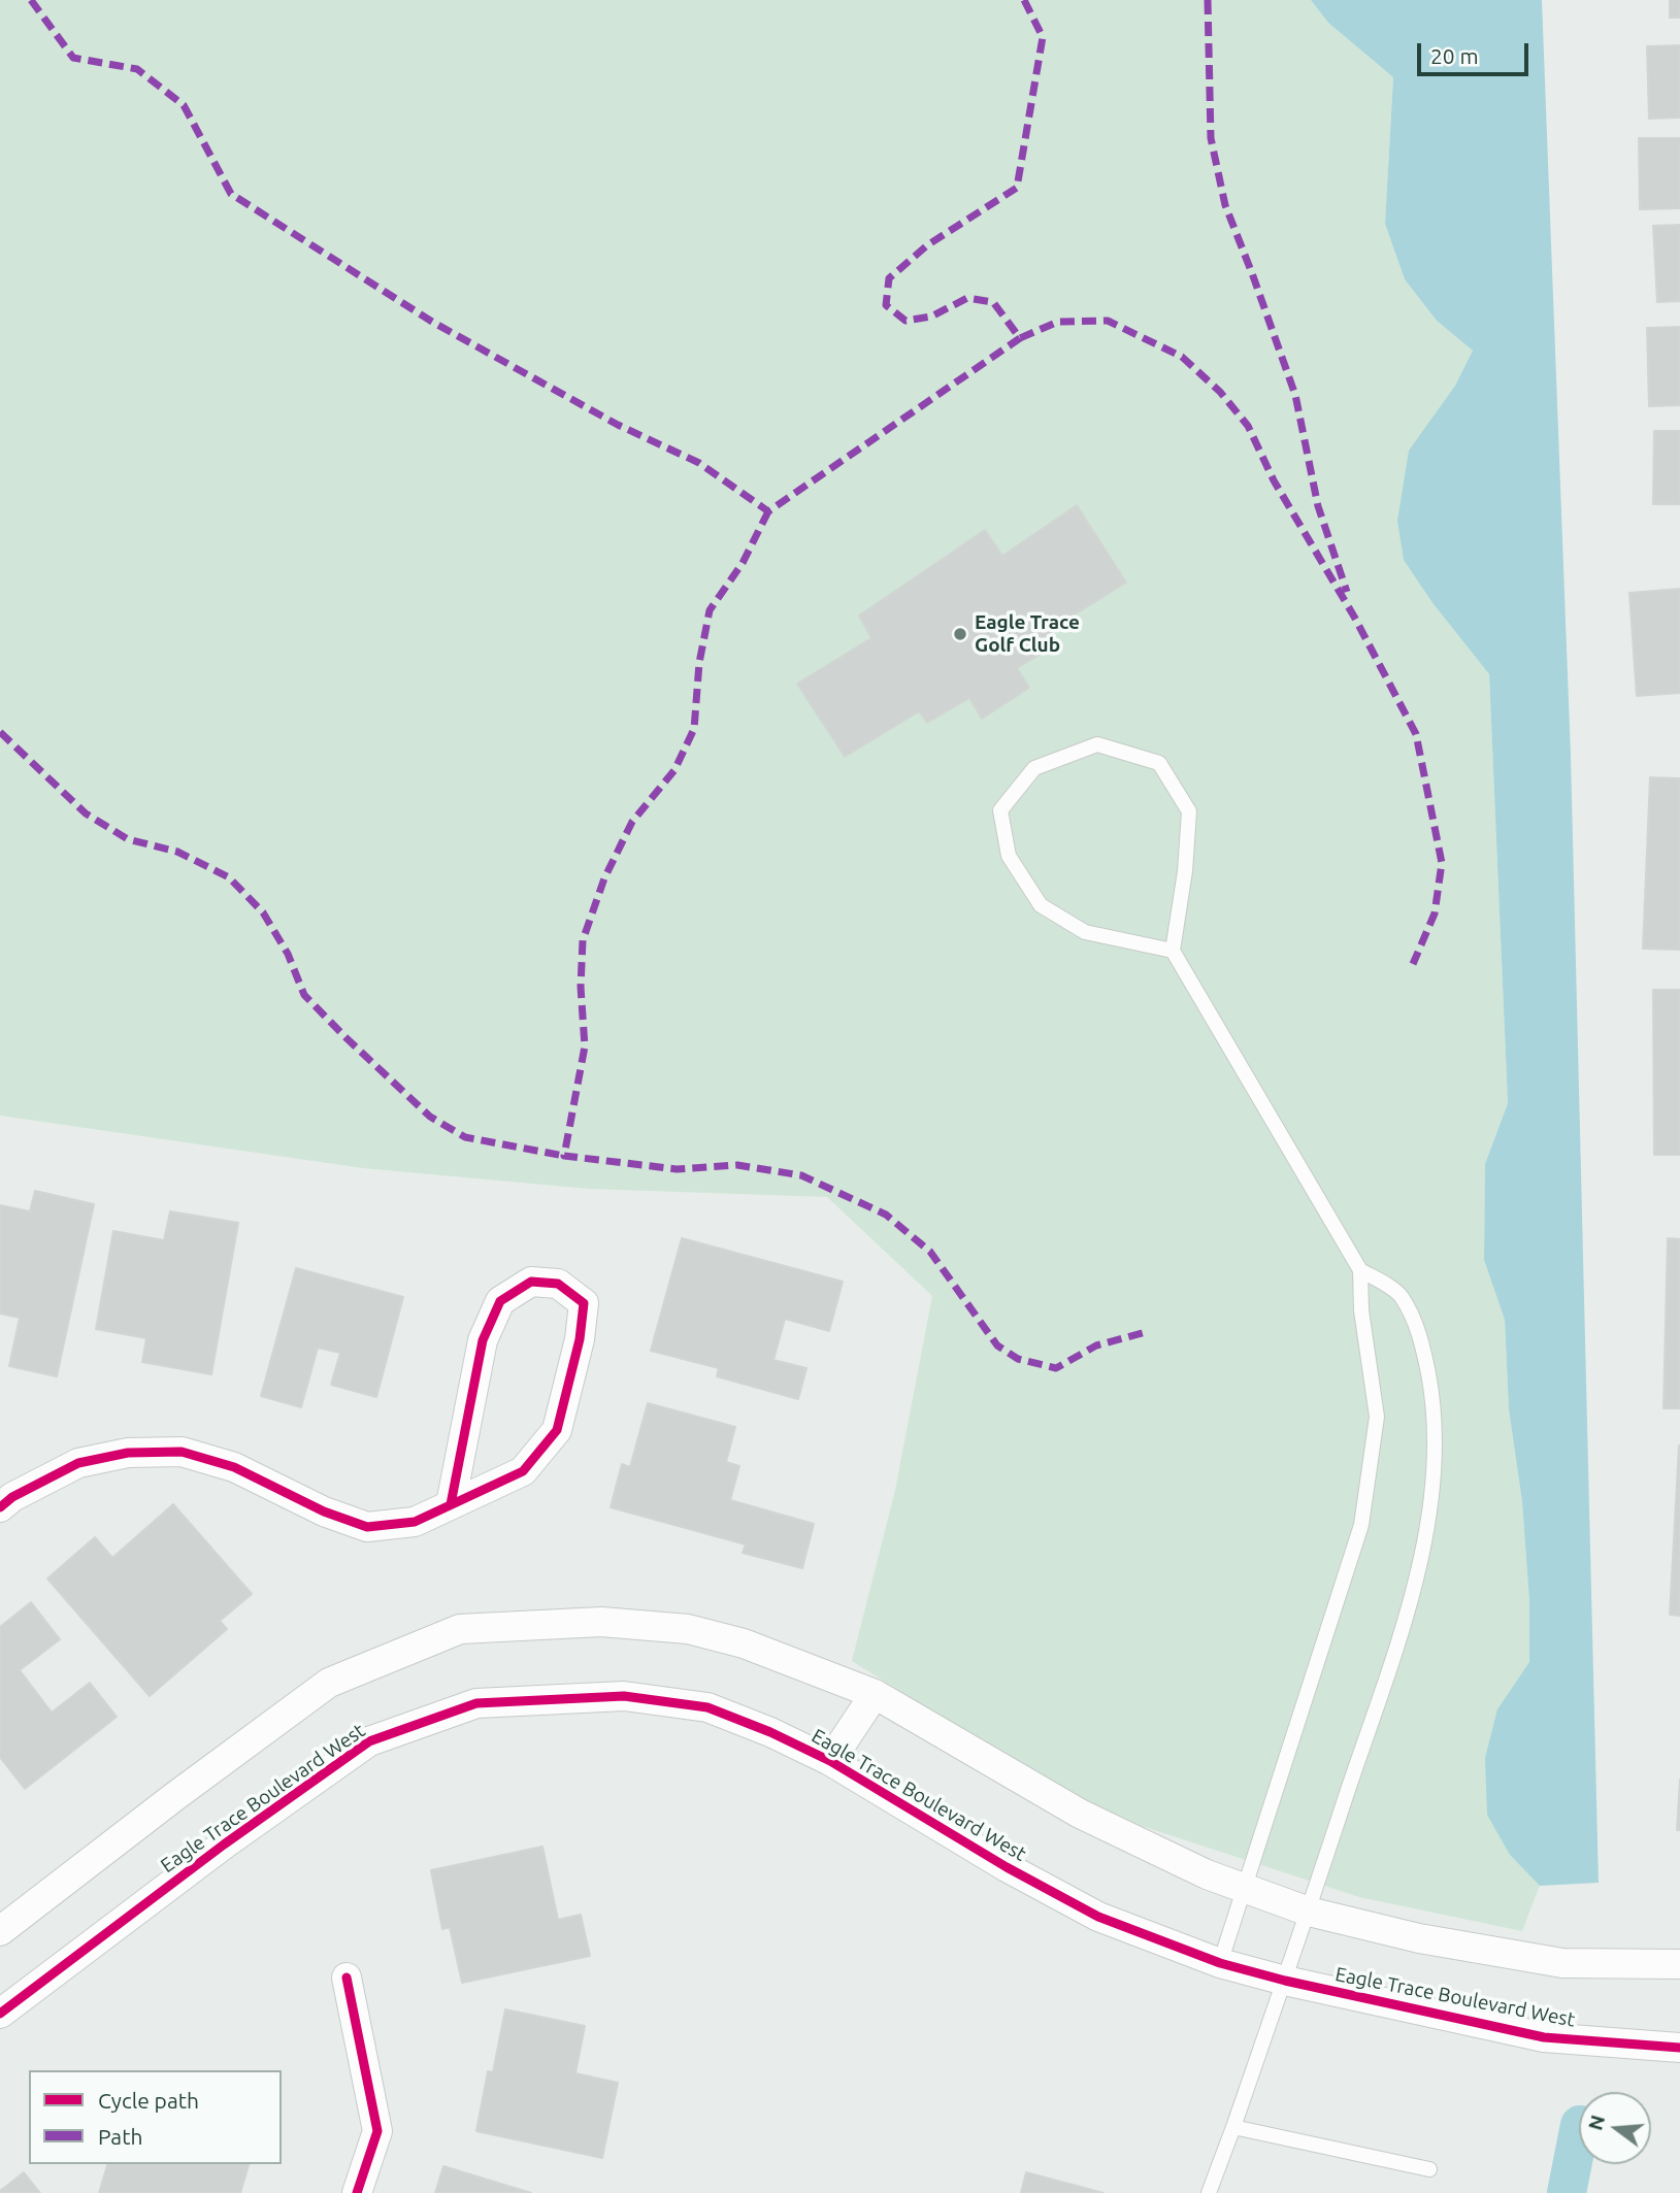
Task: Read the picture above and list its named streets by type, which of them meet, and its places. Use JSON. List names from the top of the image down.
{
  "streets": {
    "street": ["Eagle Trace Boulevard West"]
  },
  "places": ["Eagle Trace Golf Club"],
  "legend": ["Cycle path", "Path"],
  "scale_bar": "20 m",
  "north": "left"
}
